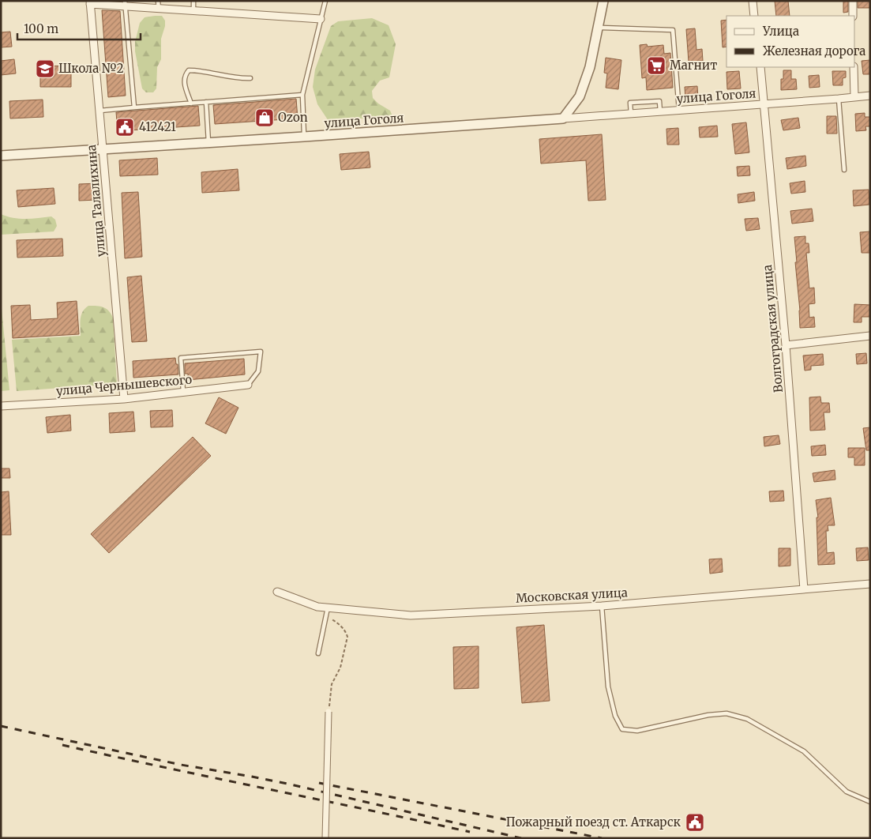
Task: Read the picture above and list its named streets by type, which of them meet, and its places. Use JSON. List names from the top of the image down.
{
  "streets": {
    "street": [
      "улица Гоголя",
      "улица Талалихина",
      "Волгоградская улица",
      "улица Чернышевского",
      "Московская улица"
    ]
  },
  "crossings": [
    ["улица Гоголя", "улица Талалихина"],
    ["улица Гоголя", "Волгоградская улица"],
    ["улица Талалихина", "улица Чернышевского"],
    ["Волгоградская улица", "Московская улица"]
  ],
  "places": {
    "supermarket": ["Магнит"],
    "school or university": ["Школа №2"],
    "shop": ["Ozon"],
    "public building": ["412421", "Пожарный поезд ст. Аткарск"]
  },
  "legend": ["Улица", "Железная дорога"],
  "scale_bar": "100 m"
}
